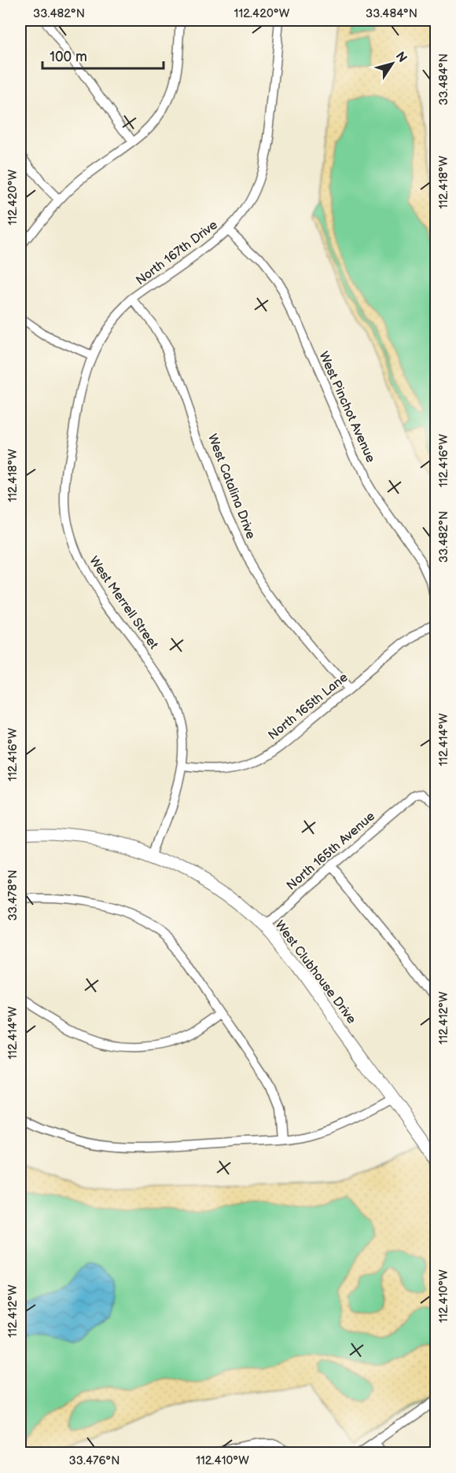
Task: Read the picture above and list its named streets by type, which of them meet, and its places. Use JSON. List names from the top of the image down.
{
  "streets": {
    "street": [
      "North 167th Drive",
      "West Pinchot Avenue",
      "West Catalina Drive",
      "West Merrell Street",
      "North 165th Lane",
      "North 165th Avenue",
      "West Clubhouse Drive"
    ]
  },
  "crossings": [
    ["North 167th Drive", "West Pinchot Avenue"],
    ["North 167th Drive", "West Catalina Drive"],
    ["North 167th Drive", "West Merrell Street"],
    ["West Catalina Drive", "North 165th Lane"],
    ["West Merrell Street", "North 165th Lane"],
    ["West Merrell Street", "West Clubhouse Drive"],
    ["North 165th Avenue", "West Clubhouse Drive"]
  ],
  "scale_bar": "100 m",
  "north": "top right",
  "coordinates": [
    "33.482°N",
    "112.420°W",
    "33.484°N",
    "112.418°W",
    "112.416°W",
    "112.414°W",
    "33.478°N",
    "112.412°W",
    "112.410°W",
    "33.476°N"
  ]
}
